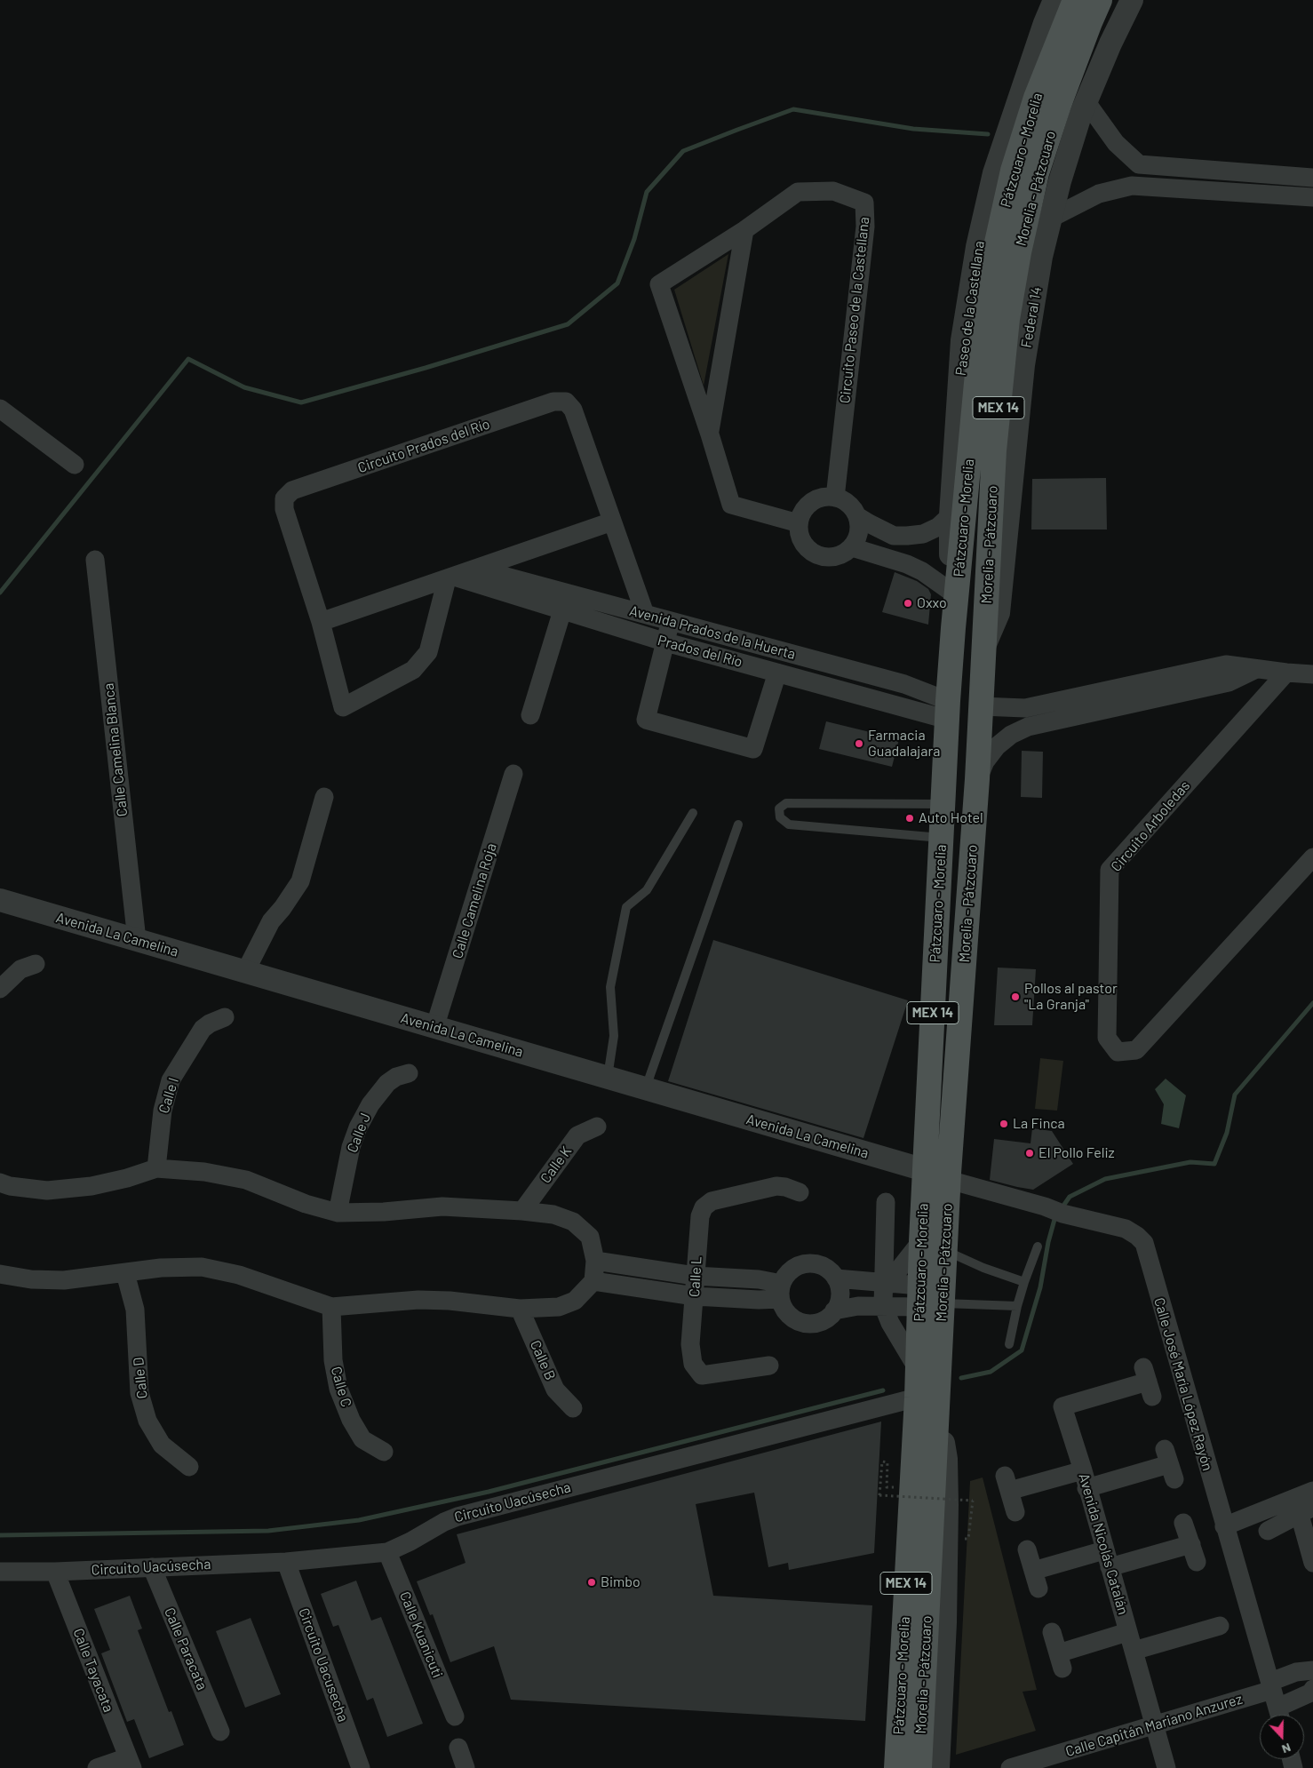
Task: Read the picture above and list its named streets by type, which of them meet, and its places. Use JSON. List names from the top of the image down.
{
  "streets": {
    "main road": ["Pátzcuaro - Morelia", "Morelia - Pátzcuaro", "MEX 14"],
    "street": [
      "Paseo de la Castellana",
      "Circuito Paseo de la Castellana",
      "Federal 14",
      "Circuito Prados del Río",
      "Avenida Prados de la Huerta",
      "Prados del Río",
      "Calle Camelina Blanca",
      "Circuito Arboledas",
      "Calle Camelina Roja",
      "Avenida La Camelina",
      "Calle I",
      "Calle J",
      "Calle K",
      "Calle L",
      "Calle B",
      "Calle D",
      "Calle José María López Rayón",
      "Calle C",
      "Circuito Uacúsecha",
      "Avenida Nicolás Catalán",
      "Calle Kuanicuti",
      "Calle Paracata",
      "Circuito Uacusecha",
      "Calle Tayacata",
      "Calle Capitán Mariano Anzurez"
    ]
  },
  "crossings": [
    ["Pátzcuaro - Morelia", "Morelia - Pátzcuaro"],
    ["Pátzcuaro - Morelia", "Paseo de la Castellana"],
    ["Pátzcuaro - Morelia", "Avenida Prados de la Huerta"],
    ["Pátzcuaro - Morelia", "Prados del Río"],
    ["Pátzcuaro - Morelia", "Avenida La Camelina"],
    ["Pátzcuaro - Morelia", "Circuito Uacúsecha"],
    ["Morelia - Pátzcuaro", "Federal 14"],
    ["Morelia - Pátzcuaro", "Calle José María López Rayón"],
    ["Circuito Prados del Río", "Avenida Prados de la Huerta"],
    ["Circuito Prados del Río", "Prados del Río"],
    ["Avenida Prados de la Huerta", "Prados del Río"],
    ["Calle Camelina Blanca", "Avenida La Camelina"],
    ["Calle Camelina Roja", "Avenida La Camelina"],
    ["Calle José María López Rayón", "Calle Capitán Mariano Anzurez"],
    ["Circuito Uacúsecha", "Calle Kuanicuti"],
    ["Circuito Uacúsecha", "Calle Paracata"],
    ["Circuito Uacúsecha", "Circuito Uacusecha"],
    ["Circuito Uacúsecha", "Calle Tayacata"],
    ["Avenida Nicolás Catalán", "Calle Capitán Mariano Anzurez"]
  ],
  "places": [
    "Oxxo",
    "Farmacia Guadalajara",
    "Auto Hotel",
    "Pollos al pastor \"La Granja\"",
    "La Finca",
    "El Pollo Feliz",
    "Bimbo"
  ],
  "north": "bottom"
}
